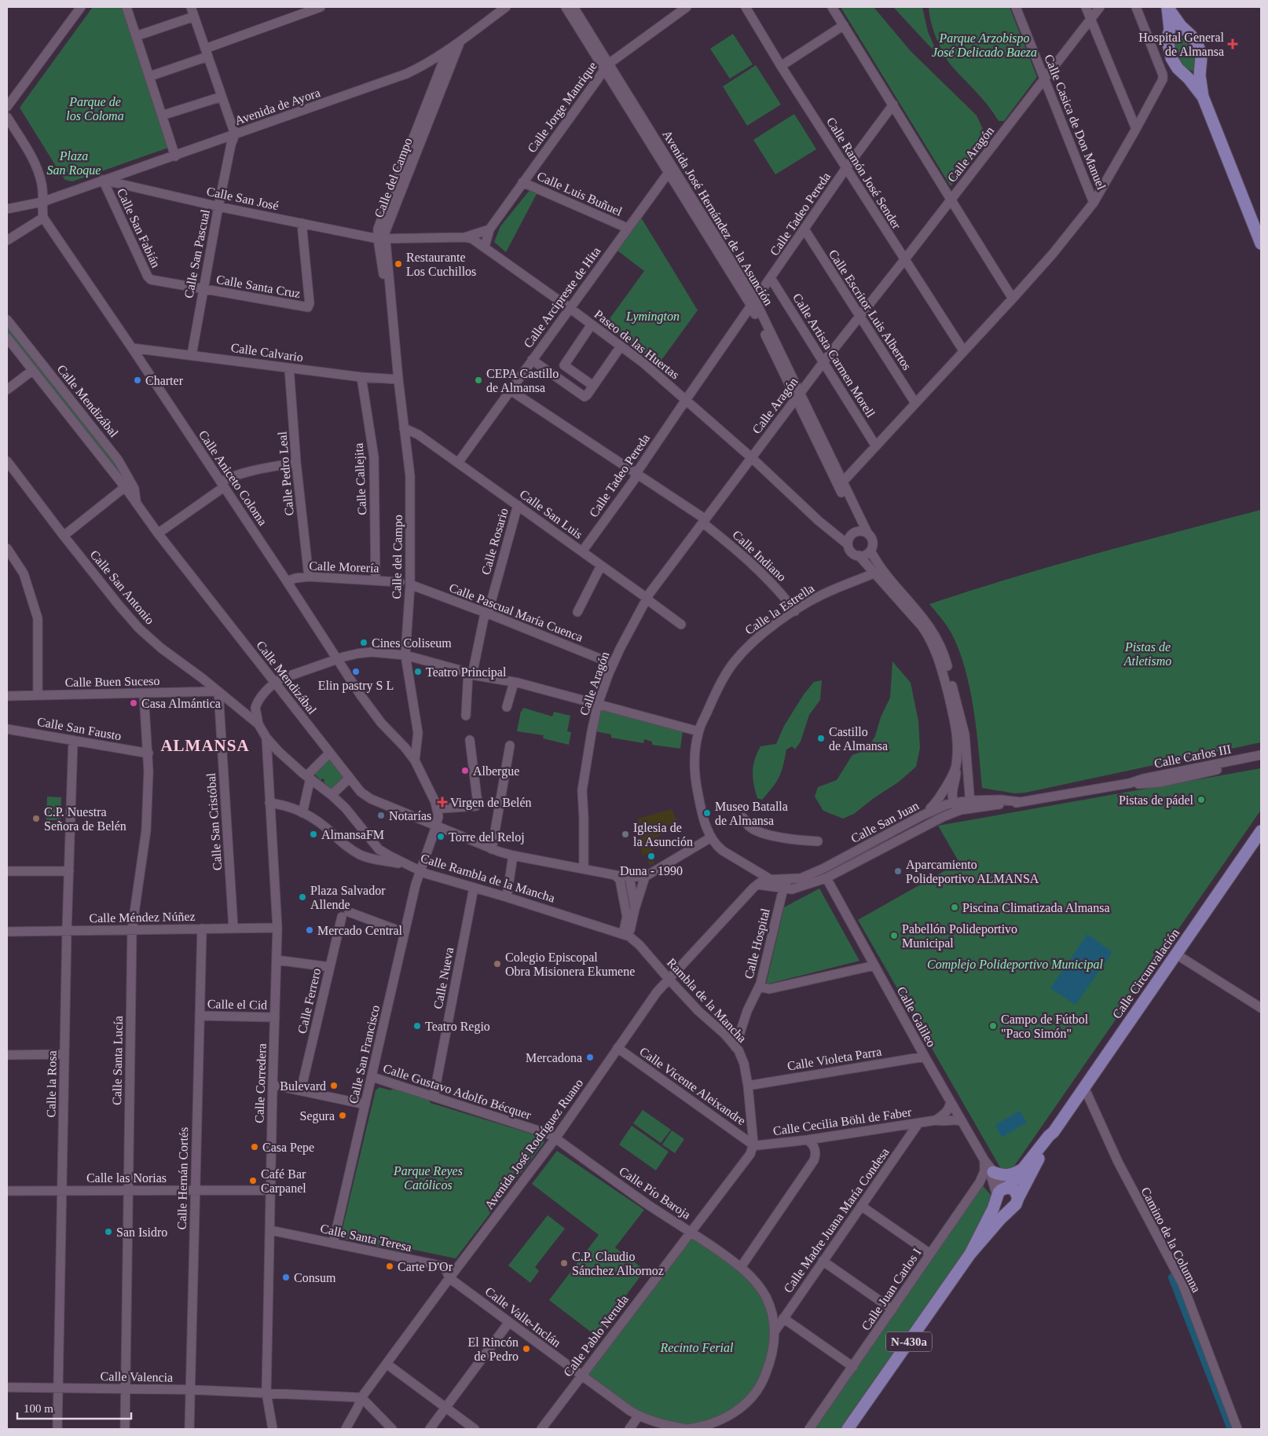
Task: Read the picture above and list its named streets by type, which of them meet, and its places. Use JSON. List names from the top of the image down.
{
  "streets": {
    "main road": ["Calle Circunvalación", "N-430a"],
    "street": [
      "Avenida de Ayora",
      "Calle Jorge Manrique",
      "Calle Casica de Don Manuel",
      "Calle Aragón",
      "Calle Ramón José Sender",
      "Calle del Campo",
      "Calle Luis Buñuel",
      "Calle San José",
      "Calle Tadeo Pereda",
      "Avenida José Hernández de la Asunción",
      "Calle San Fabián",
      "Calle San Pascual",
      "Calle Santa Cruz",
      "Calle Arcipreste de Hita",
      "Calle Escritor Luis Albertos",
      "Paseo de las Huertas",
      "Calle Calvario",
      "Calle Artista Carmen Morell",
      "Calle Mendizábal",
      "Calle Pedro Leal",
      "Calle Aniceto Coloma",
      "Calle Callejita",
      "Calle San Luis",
      "Calle Rosario",
      "Calle Indiano",
      "Calle Morería",
      "Calle San Antonio",
      "Calle la Estrella",
      "Calle Pascual María Cuenca",
      "Calle Buen Suceso",
      "Calle San Fausto",
      "Calle Carlos III",
      "Calle San Cristóbal",
      "Calle San Juan",
      "Calle Rambla de la Mancha",
      "Calle Méndez Núñez",
      "Calle Hospital",
      "Calle Nueva",
      "Rambla de la Mancha",
      "Calle Ferrero",
      "Calle el Cid",
      "Calle Galileo",
      "Calle San Francisco",
      "Calle Violeta Parra",
      "Calle Santa Lucía",
      "Calle Corredera",
      "Calle la Rosa",
      "Calle Vicente Aleixandre",
      "Calle Gustavo Adolfo Bécquer",
      "Calle Cecilia Böhl de Faber",
      "Avenida José Rodríguez Ruano",
      "Calle las Norias",
      "Calle Hernán Cortés",
      "Calle Pío Baroja",
      "Calle Madre Juana María Condesa",
      "Calle Santa Teresa",
      "Camino de la Columna",
      "Calle Juan Carlos I",
      "Calle Valle-Inclán",
      "Calle Pablo Neruda",
      "Calle Valencia"
    ]
  },
  "crossings": [
    ["Avenida de Ayora", "Calle del Campo"],
    ["Avenida de Ayora", "Calle San José"],
    ["Avenida de Ayora", "Calle San Fabián"],
    ["Avenida de Ayora", "Calle San Pascual"],
    ["Calle Jorge Manrique", "Calle Luis Buñuel"],
    ["Calle Jorge Manrique", "Avenida José Hernández de la Asunción"],
    ["Calle Jorge Manrique", "Paseo de las Huertas"],
    ["Calle Casica de Don Manuel", "Calle Aragón"],
    ["Calle Aragón", "Calle Ramón José Sender"],
    ["Calle Aragón", "Avenida José Hernández de la Asunción"],
    ["Calle Aragón", "Calle Escritor Luis Albertos"],
    ["Calle Aragón", "Paseo de las Huertas"],
    ["Calle Aragón", "Calle Artista Carmen Morell"],
    ["Calle Aragón", "Calle Mendizábal"],
    ["Calle Aragón", "Calle San Luis"],
    ["Calle Aragón", "Calle Indiano"],
    ["Calle Aragón", "Calle Pascual María Cuenca"],
    ["Calle Ramón José Sender", "Calle Tadeo Pereda"],
    ["Calle del Campo", "Calle San José"],
    ["Calle del Campo", "Paseo de las Huertas"],
    ["Calle del Campo", "Calle Calvario"],
    ["Calle del Campo", "Calle Aniceto Coloma"],
    ["Calle del Campo", "Calle San Luis"],
    ["Calle del Campo", "Calle Pascual María Cuenca"],
    ["Calle Luis Buñuel", "Calle Arcipreste de Hita"],
    ["Calle San José", "Calle San Fabián"],
    ["Calle San José", "Calle San Pascual"],
    ["Calle San José", "Calle Santa Cruz"],
    ["Calle San José", "Paseo de las Huertas"],
    ["Calle Tadeo Pereda", "Avenida José Hernández de la Asunción"],
    ["Calle Tadeo Pereda", "Calle Escritor Luis Albertos"],
    ["Calle Tadeo Pereda", "Paseo de las Huertas"],
    ["Calle Tadeo Pereda", "Calle Artista Carmen Morell"],
    ["Calle Tadeo Pereda", "Calle San Luis"],
    ["Calle Tadeo Pereda", "Calle Indiano"],
    ["Avenida José Hernández de la Asunción", "Calle Arcipreste de Hita"],
    ["Avenida José Hernández de la Asunción", "Paseo de las Huertas"],
    ["Calle San Fabián", "Calle San Pascual"],
    ["Calle San Fabián", "Calle Santa Cruz"],
    ["Calle San Pascual", "Calle Santa Cruz"],
    ["Calle San Pascual", "Calle Calvario"],
    ["Calle Arcipreste de Hita", "Paseo de las Huertas"],
    ["Calle Arcipreste de Hita", "Calle San Luis"],
    ["Calle Arcipreste de Hita", "Calle Indiano"],
    ["Calle Calvario", "Calle Pedro Leal"],
    ["Calle Calvario", "Calle Aniceto Coloma"],
    ["Calle Calvario", "Calle Callejita"],
    ["Calle Mendizábal", "Calle San Francisco"],
    ["Calle Pedro Leal", "Calle Morería"],
    ["Calle Aniceto Coloma", "Calle Morería"],
    ["Calle Aniceto Coloma", "Calle San Francisco"],
    ["Calle Callejita", "Calle Morería"],
    ["Calle San Luis", "Calle Rosario"],
    ["Calle Rosario", "Calle Pascual María Cuenca"],
    ["Calle Indiano", "Calle la Estrella"],
    ["Calle San Antonio", "Calle Buen Suceso"],
    ["Calle San Antonio", "Calle San Cristóbal"],
    ["Calle San Antonio", "Calle Rambla de la Mancha"],
    ["Calle Buen Suceso", "Calle San Cristóbal"],
    ["Calle Buen Suceso", "Calle Santa Lucía"],
    ["Calle San Fausto", "Calle Santa Lucía"],
    ["Calle San Fausto", "Calle la Rosa"],
    ["Calle Carlos III", "Calle San Juan"],
    ["Calle San Cristóbal", "Calle Méndez Núñez"],
    ["Calle San Juan", "Calle Hospital"],
    ["Calle San Juan", "Calle Galileo"],
    ["Calle San Juan", "Avenida José Rodríguez Ruano"],
    ["Calle Rambla de la Mancha", "Calle Nueva"],
    ["Calle Rambla de la Mancha", "Rambla de la Mancha"],
    ["Calle Rambla de la Mancha", "Calle San Francisco"],
    ["Calle Rambla de la Mancha", "Calle Corredera"],
    ["Calle Méndez Núñez", "Calle Santa Lucía"],
    ["Calle Méndez Núñez", "Calle Corredera"],
    ["Calle Méndez Núñez", "Calle la Rosa"],
    ["Calle Méndez Núñez", "Calle Hernán Cortés"],
    ["Calle Hospital", "Rambla de la Mancha"],
    ["Calle Circunvalación", "Calle Galileo"],
    ["Calle Circunvalación", "Camino de la Columna"],
    ["Calle Circunvalación", "N-430a"],
    ["Calle Nueva", "Calle Gustavo Adolfo Bécquer"],
    ["Rambla de la Mancha", "Calle Violeta Parra"],
    ["Rambla de la Mancha", "Calle Vicente Aleixandre"],
    ["Rambla de la Mancha", "Calle Cecilia Böhl de Faber"],
    ["Rambla de la Mancha", "Avenida José Rodríguez Ruano"],
    ["Rambla de la Mancha", "Calle Pablo Neruda"],
    ["Calle Ferrero", "Calle San Francisco"],
    ["Calle el Cid", "Calle Corredera"],
    ["Calle el Cid", "Calle Hernán Cortés"],
    ["Calle Galileo", "Calle Violeta Parra"],
    ["Calle Galileo", "Calle Cecilia Böhl de Faber"],
    ["Calle Galileo", "Calle Juan Carlos I"],
    ["Calle Galileo", "N-430a"],
    ["Calle San Francisco", "Calle Gustavo Adolfo Bécquer"],
    ["Calle San Francisco", "Calle Santa Teresa"],
    ["Calle Santa Lucía", "Calle las Norias"],
    ["Calle Santa Lucía", "Calle Valencia"],
    ["Calle Corredera", "Calle las Norias"],
    ["Calle Corredera", "Calle Santa Teresa"],
    ["Calle Corredera", "Calle Valencia"],
    ["Calle la Rosa", "Calle las Norias"],
    ["Calle la Rosa", "Calle Valencia"],
    ["Calle Vicente Aleixandre", "Calle Cecilia Böhl de Faber"],
    ["Calle Vicente Aleixandre", "Avenida José Rodríguez Ruano"],
    ["Calle Vicente Aleixandre", "Calle Pablo Neruda"],
    ["Calle Gustavo Adolfo Bécquer", "Avenida José Rodríguez Ruano"],
    ["Calle Gustavo Adolfo Bécquer", "Calle Pío Baroja"],
    ["Calle Cecilia Böhl de Faber", "Calle Madre Juana María Condesa"],
    ["Calle Cecilia Böhl de Faber", "Calle Pablo Neruda"],
    ["Avenida José Rodríguez Ruano", "Calle Pío Baroja"],
    ["Avenida José Rodríguez Ruano", "Calle Santa Teresa"],
    ["Avenida José Rodríguez Ruano", "Calle Valle-Inclán"],
    ["Avenida José Rodríguez Ruano", "Calle Valencia"],
    ["Calle las Norias", "Calle Hernán Cortés"],
    ["Calle Hernán Cortés", "Calle Valencia"],
    ["Calle Pío Baroja", "Calle Madre Juana María Condesa"],
    ["Calle Pío Baroja", "Calle Pablo Neruda"],
    ["Calle Santa Teresa", "Calle Valle-Inclán"],
    ["Calle Valle-Inclán", "Calle Pablo Neruda"]
  ],
  "districts": ["ALMANSA"],
  "parks": [
    "Parque Arzobispo José Delicado Baeza",
    "Parque de los Coloma",
    "Plaza San Roque",
    "Lymington",
    "Pistas de Atletismo",
    "Complejo Polideportivo Municipal",
    "Parque Reyes Católicos",
    "Recinto Ferial"
  ],
  "places": {
    "health": ["Hospital General de Almansa", "Virgen de Belén"],
    "other": [
      "Restaurante Los Cuchillos",
      "Charter",
      "CEPA Castillo de Almansa",
      "Cines Coliseum",
      "Elin pastry S L",
      "Teatro Principal",
      "Casa Almántica",
      "Castillo de Almansa",
      "Albergue",
      "Pistas de pádel",
      "Museo Batalla de Almansa",
      "Notarías",
      "C.P. Nuestra Señora de Belén",
      "AlmansaFM",
      "Iglesia de la Asunción",
      "Torre del Reloj",
      "Duna - 1990",
      "Aparcamiento Polideportivo ALMANSA",
      "Plaza Salvador Allende",
      "Piscina Climatizada Almansa",
      "Mercado Central",
      "Pabellón Polideportivo Municipal",
      "Colegio Episcopal Obra Misionera Ekumene",
      "Teatro Regio",
      "Campo de Fútbol \"Paco Simón\"",
      "Mercadona",
      "Bulevard",
      "Segura",
      "Casa Pepe",
      "Café Bar Carpanel",
      "San Isidro",
      "C.P. Claudio Sánchez Albornoz",
      "Carte D'Or",
      "Consum",
      "El Rincón de Pedro"
    ]
  },
  "scale_bar": "100 m"
}
